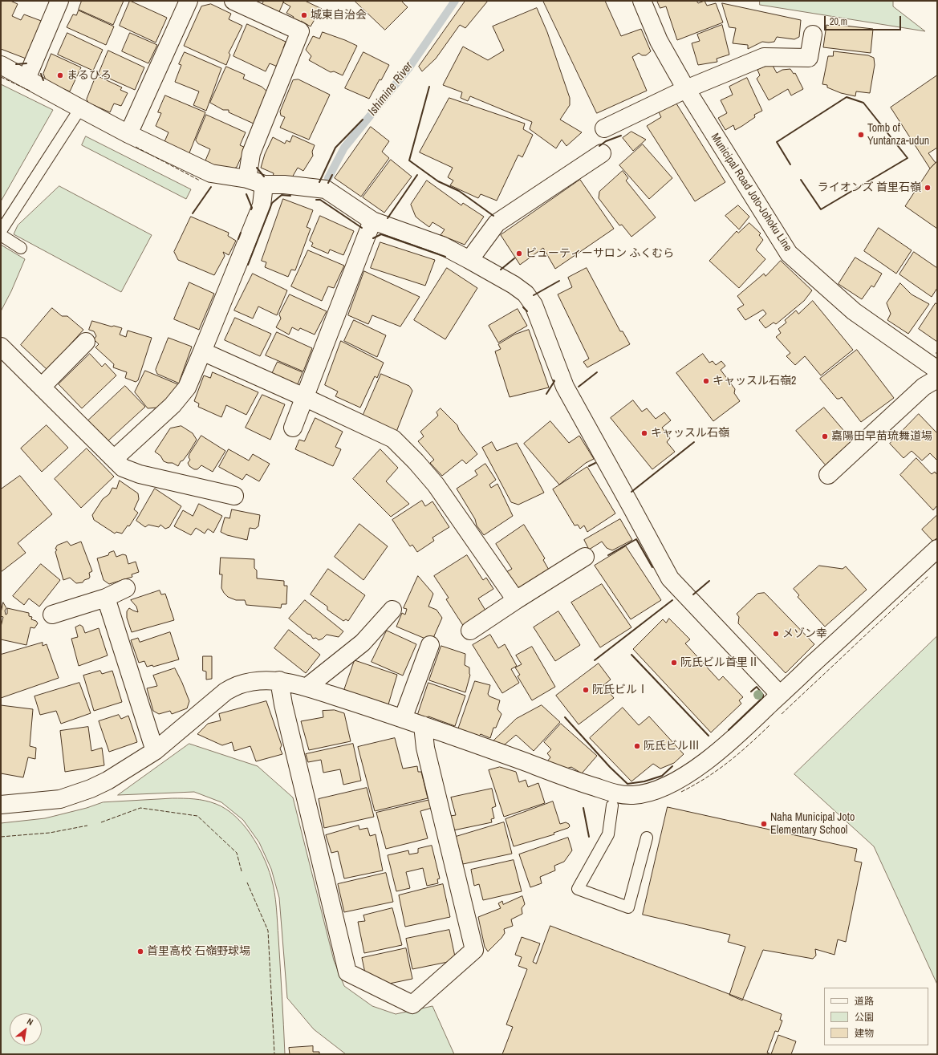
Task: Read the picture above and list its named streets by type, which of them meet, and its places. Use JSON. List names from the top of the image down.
{
  "streets": {
    "street": ["Municipal Road Joto-Johoku Line"]
  },
  "water": ["Ishimine River"],
  "places": [
    "城東自治会",
    "まるひろ",
    "Tomb of Yuntanza-udun",
    "ライオンズ 首里石嶺",
    "ビューティーサロン ふくむら",
    "キャッスル石嶺2",
    "キャッスル石嶺",
    "嘉陽田早苗琉舞道場",
    "メゾン幸",
    "阮氏ビル首里Ⅱ",
    "阮氏ビルⅠ",
    "阮氏ビルⅢ",
    "Naha Municipal Joto Elementary School",
    "首里高校 石嶺野球場"
  ],
  "legend": ["道路", "公園", "建物"],
  "scale_bar": "20 m",
  "north": "top right"
}
